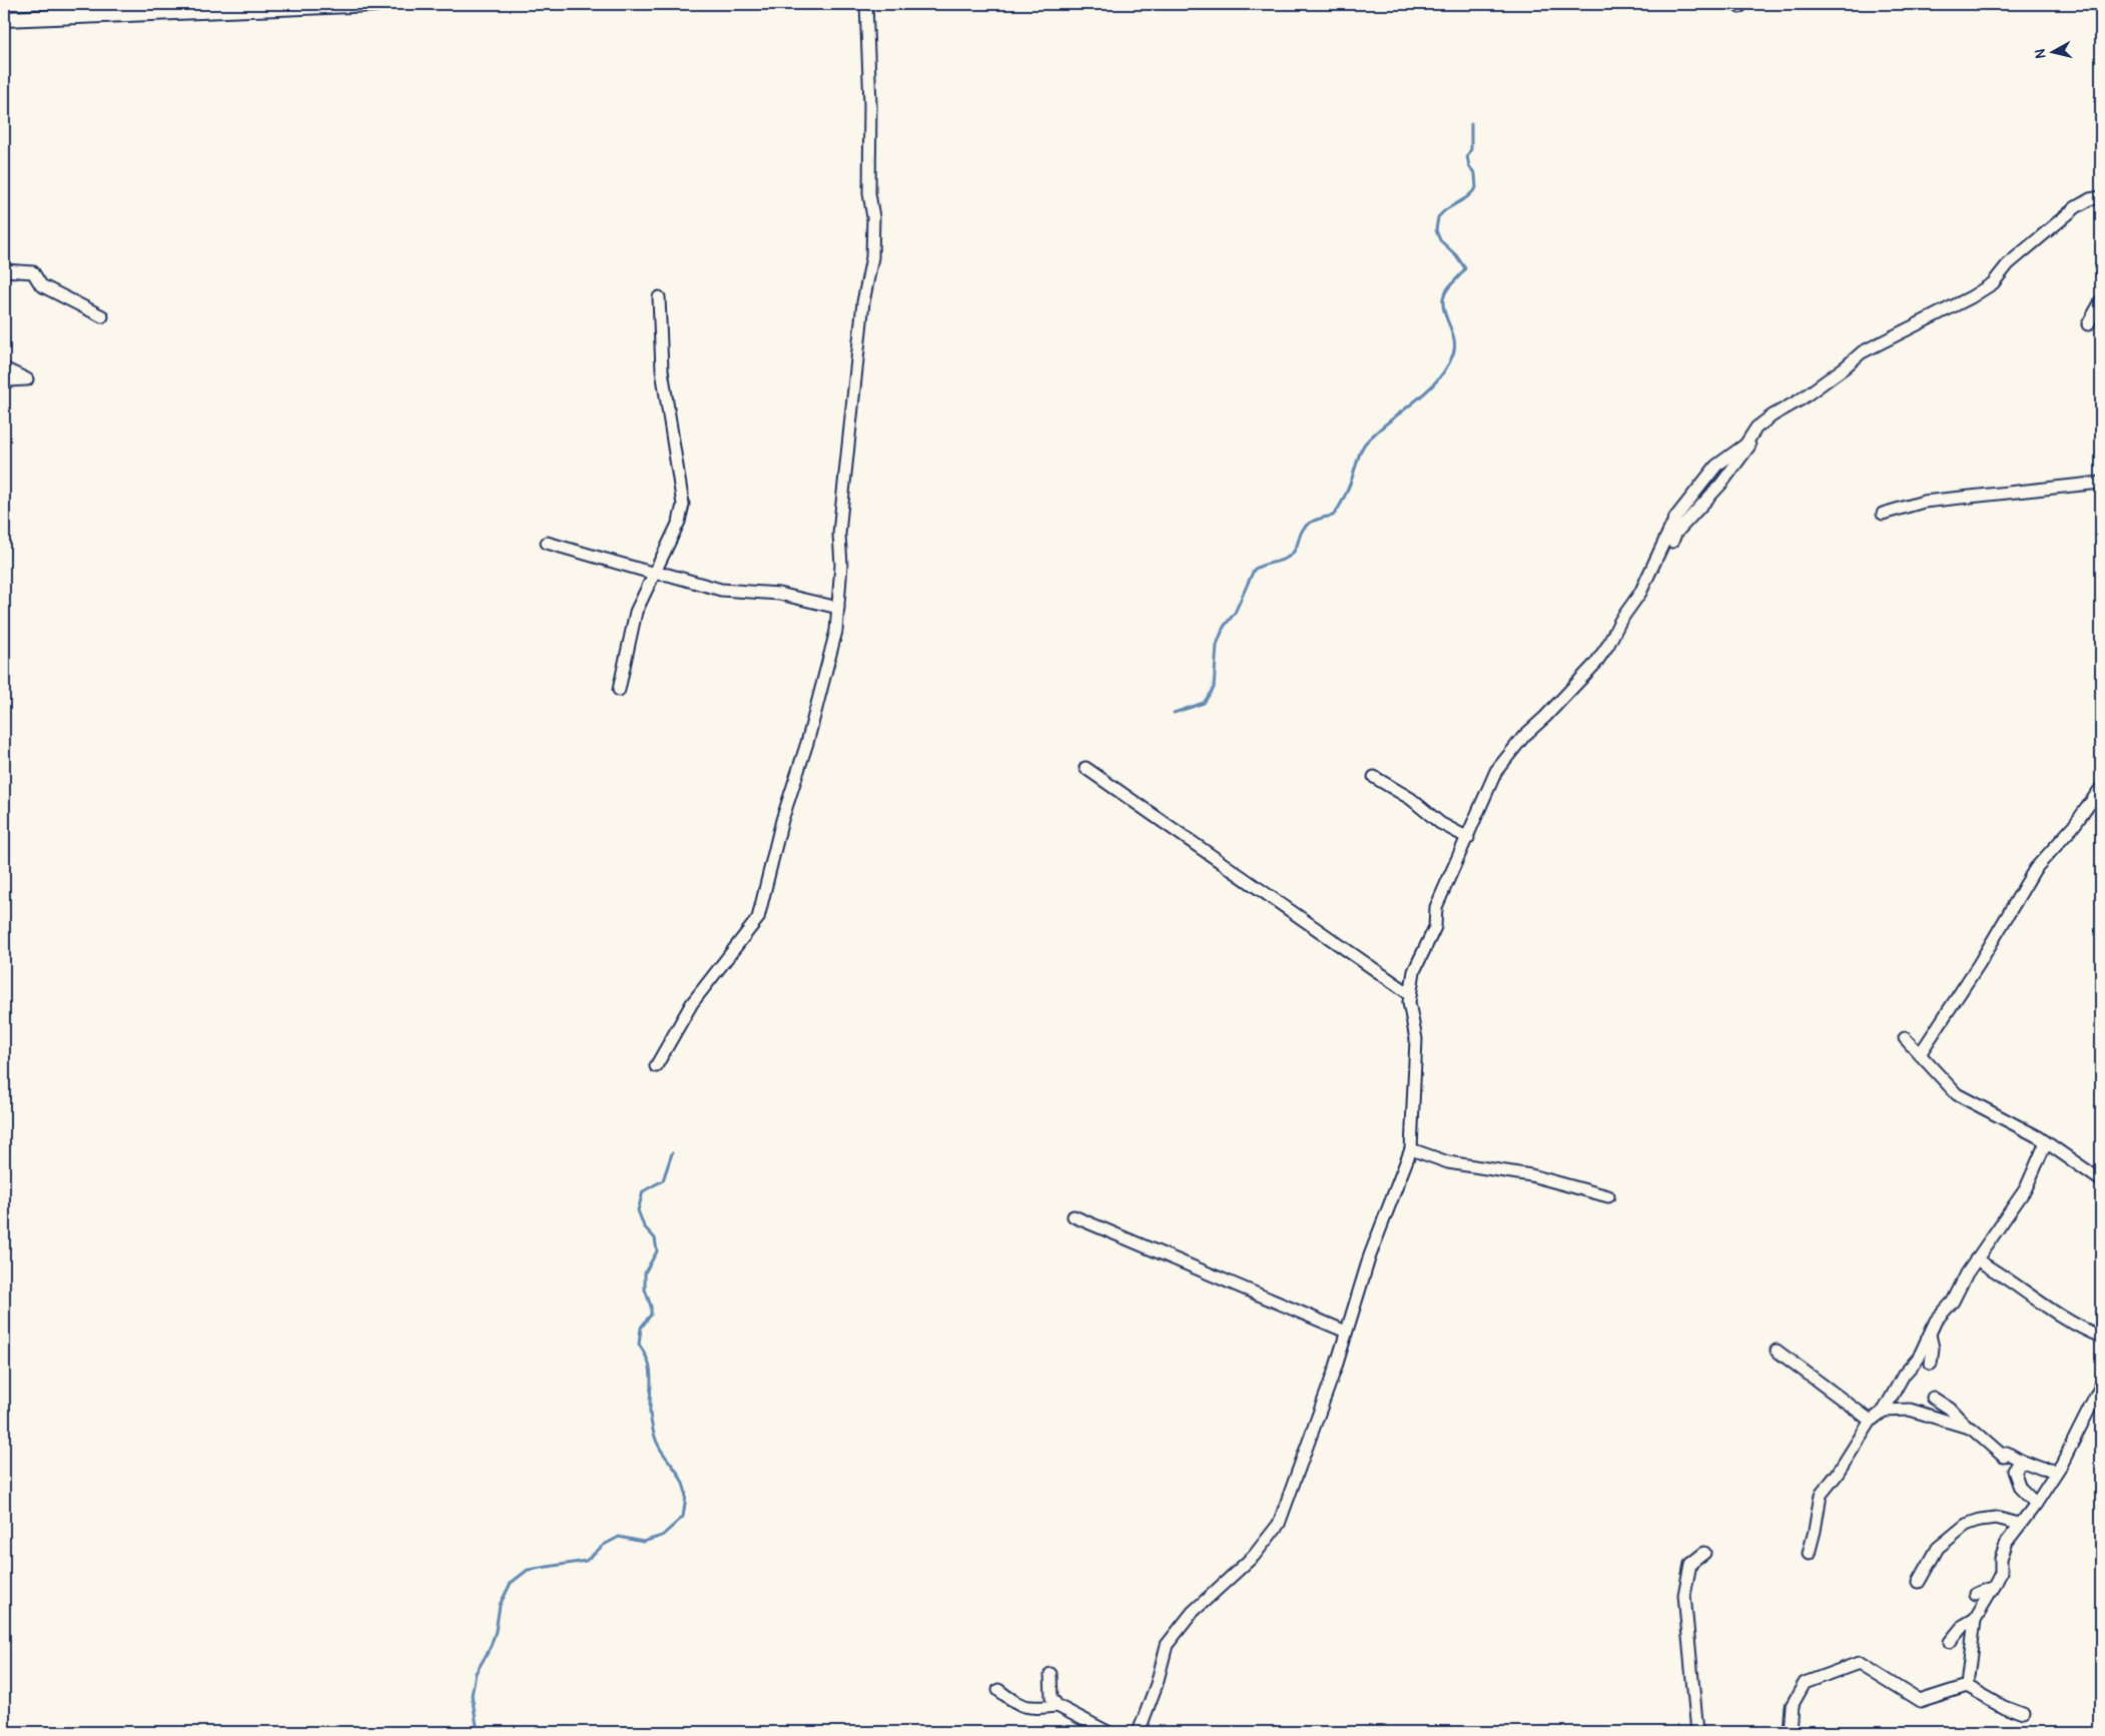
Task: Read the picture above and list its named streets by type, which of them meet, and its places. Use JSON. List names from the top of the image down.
{
  "north": "left"
}
